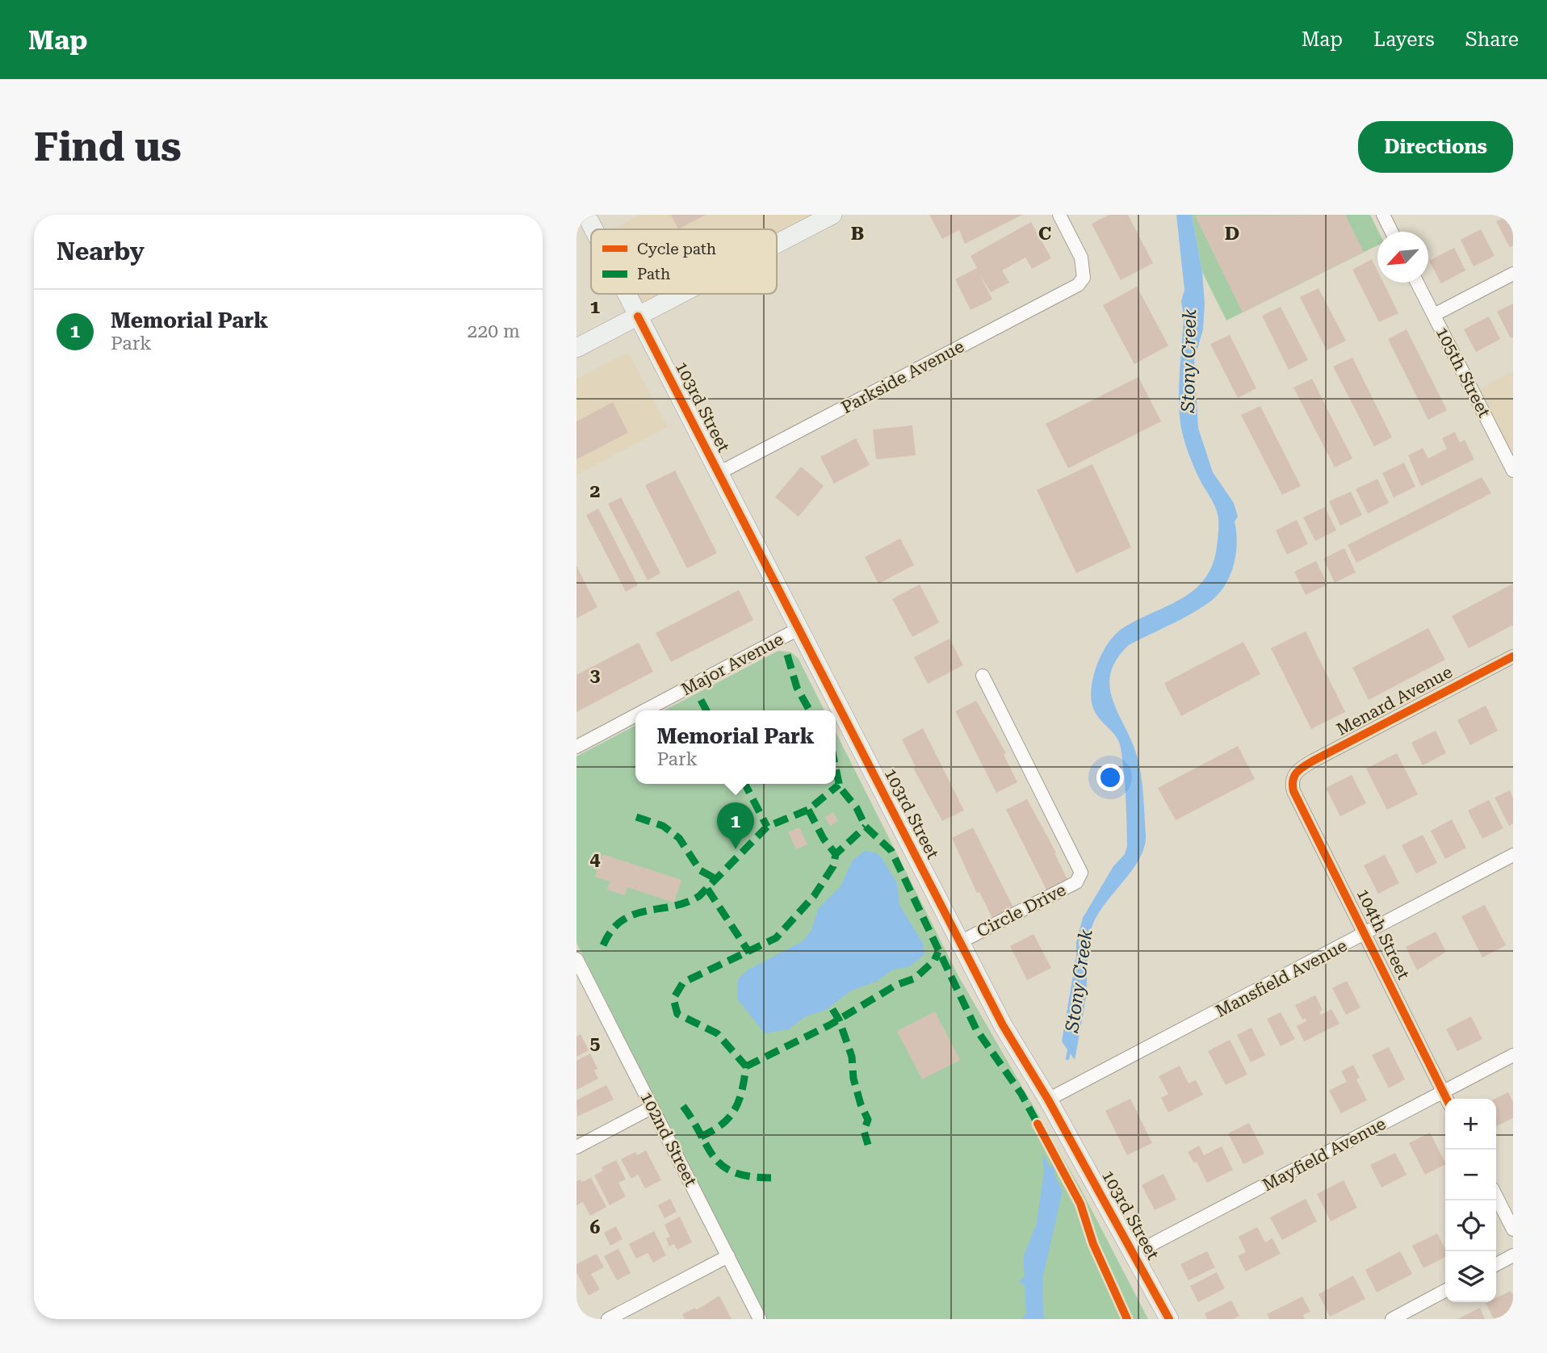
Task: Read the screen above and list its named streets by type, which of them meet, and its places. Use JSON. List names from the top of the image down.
{
  "streets": {
    "street": [
      "105th Street",
      "Parkside Avenue",
      "103rd Street",
      "Major Avenue",
      "Menard Avenue",
      "Circle Drive",
      "104th Street",
      "Mansfield Avenue",
      "102nd Street",
      "Mayfield Avenue"
    ]
  },
  "crossings": [
    ["Parkside Avenue", "103rd Street"],
    ["103rd Street", "Major Avenue"],
    ["103rd Street", "Circle Drive"],
    ["103rd Street", "Mansfield Avenue"],
    ["103rd Street", "Mayfield Avenue"],
    ["Menard Avenue", "104th Street"],
    ["104th Street", "Mansfield Avenue"],
    ["104th Street", "Mayfield Avenue"]
  ],
  "water": ["Stony Creek"],
  "legend": ["Cycle path", "Path"],
  "north": "bottom left",
  "page": {
    "header": "Map",
    "nav": ["Map", "Layers", "Share"],
    "buttons": "Directions",
    "title": "Find us",
    "heading": "Nearby",
    "list": [
      {
        "mark": "1",
        "name": "Memorial Park",
        "note": "Park",
        "value": "220 m"
      }
    ],
    "popup": ["Memorial Park", "Park"],
    "pins": "1",
    "map_buttons": ["+", "−"]
  },
  "grid": {
    "columns": ["B", "C", "D"],
    "rows": [
      "1",
      "2",
      "3",
      "4",
      "5",
      "6"
    ]
  }
}
